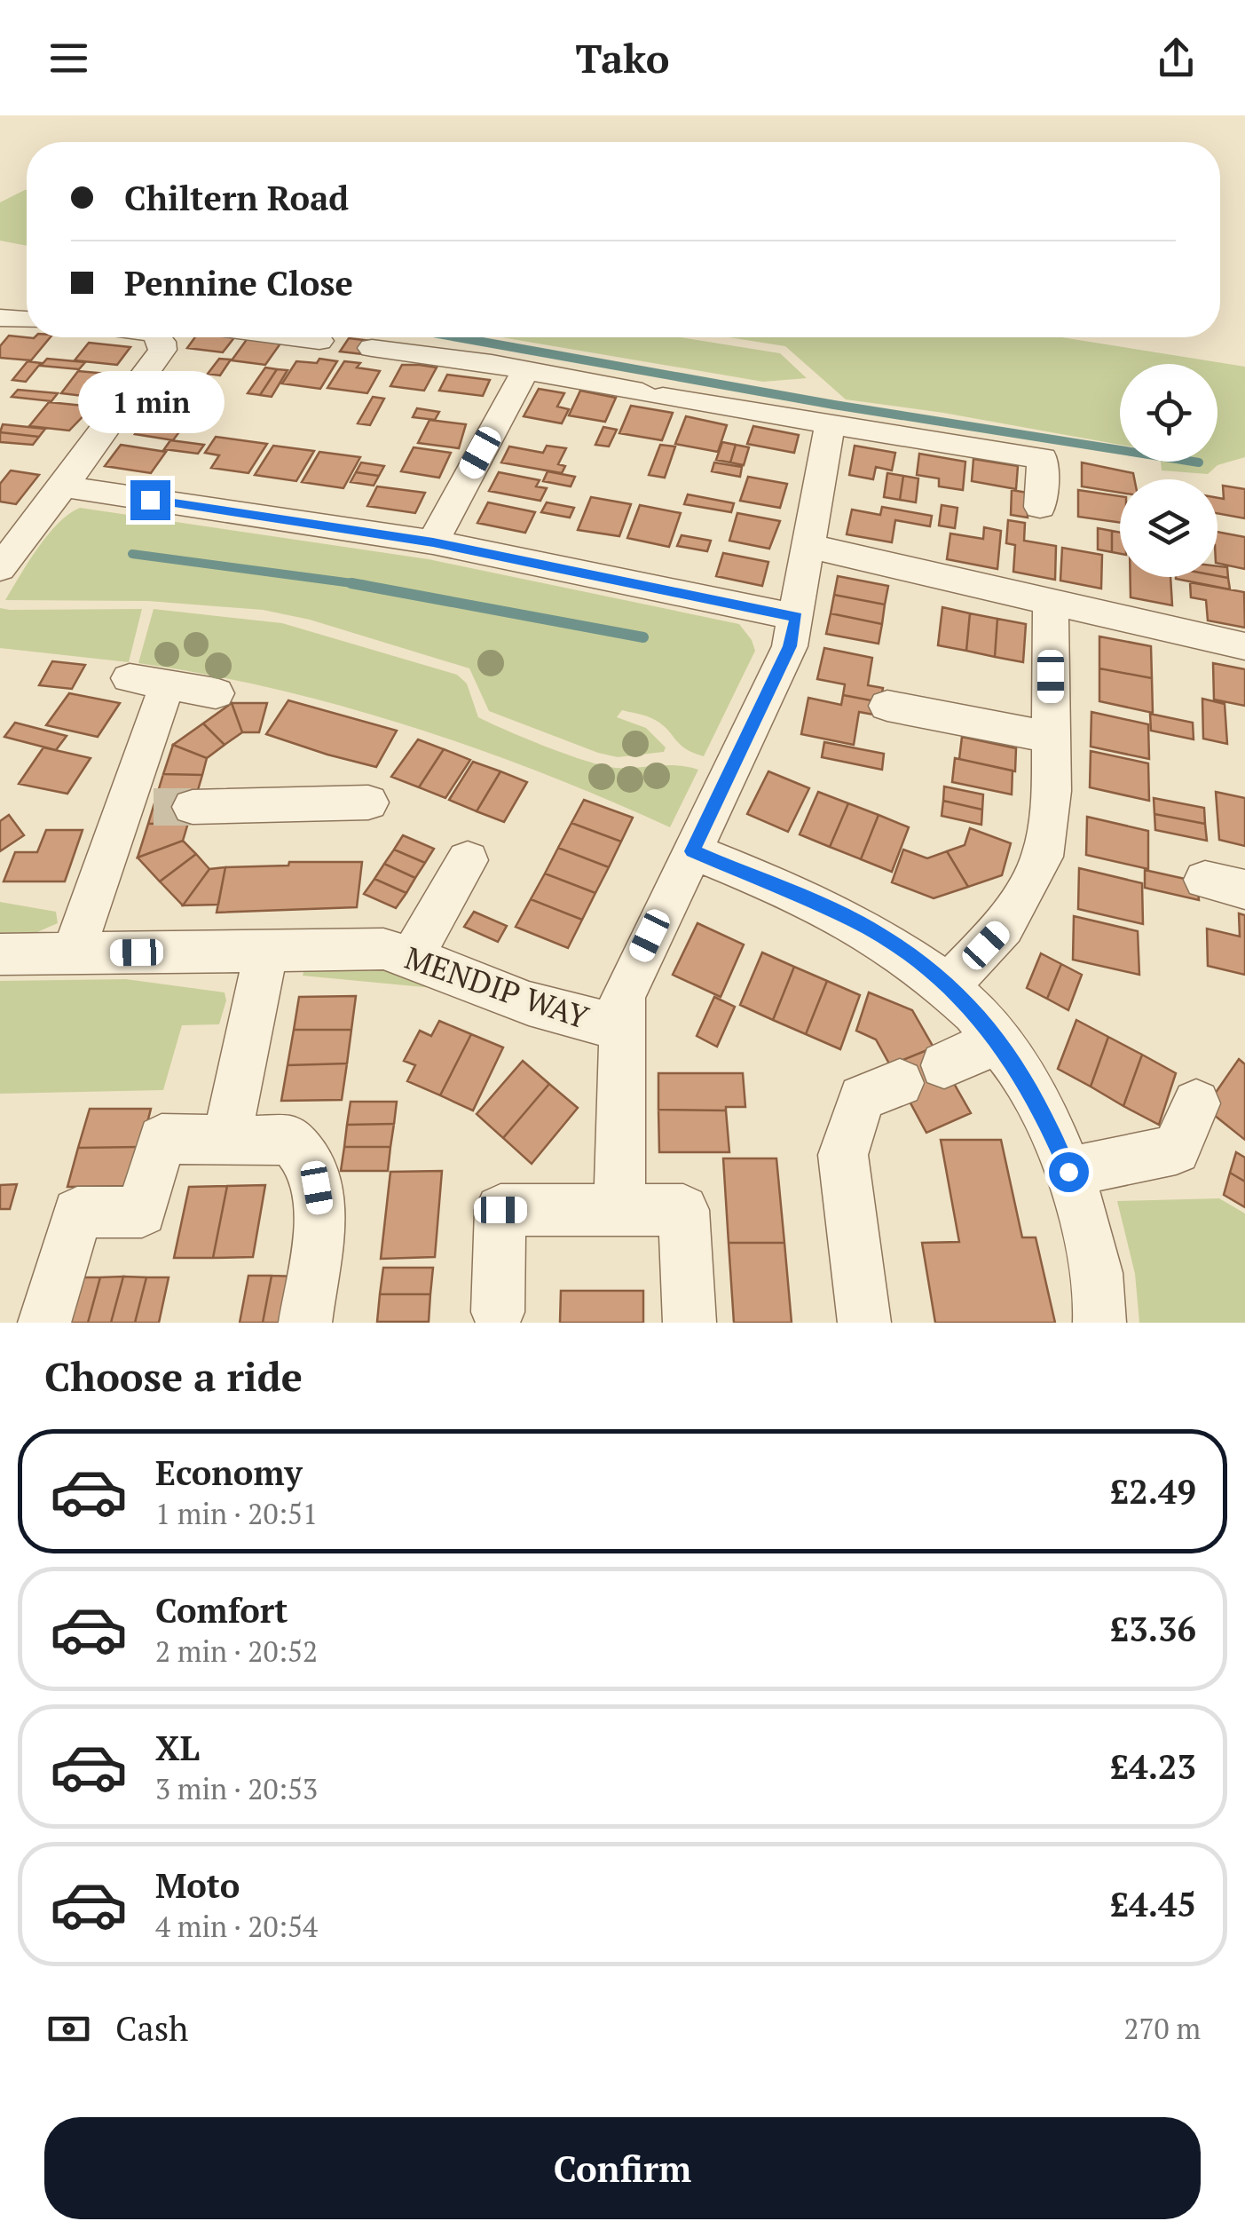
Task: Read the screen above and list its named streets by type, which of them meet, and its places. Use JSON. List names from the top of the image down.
{
  "streets": {
    "street": ["MENDIP WAY"]
  },
  "page": {
    "header": "Tako",
    "banner": ["Chiltern Road", "Pennine Close"],
    "bubble": "1 min",
    "heading": "Choose a ride",
    "list": [
      {
        "name": "Economy",
        "note": "1 min · 20:51",
        "value": "£2.49"
      },
      {
        "name": "Comfort",
        "note": "2 min · 20:52",
        "value": "£3.36"
      },
      {
        "name": "XL",
        "note": "3 min · 20:53",
        "value": "£4.23"
      },
      {
        "name": "Moto",
        "note": "4 min · 20:54",
        "value": "£4.45"
      }
    ],
    "pay": ["Cash", "270 m"],
    "buttons": "Confirm"
  }
}
